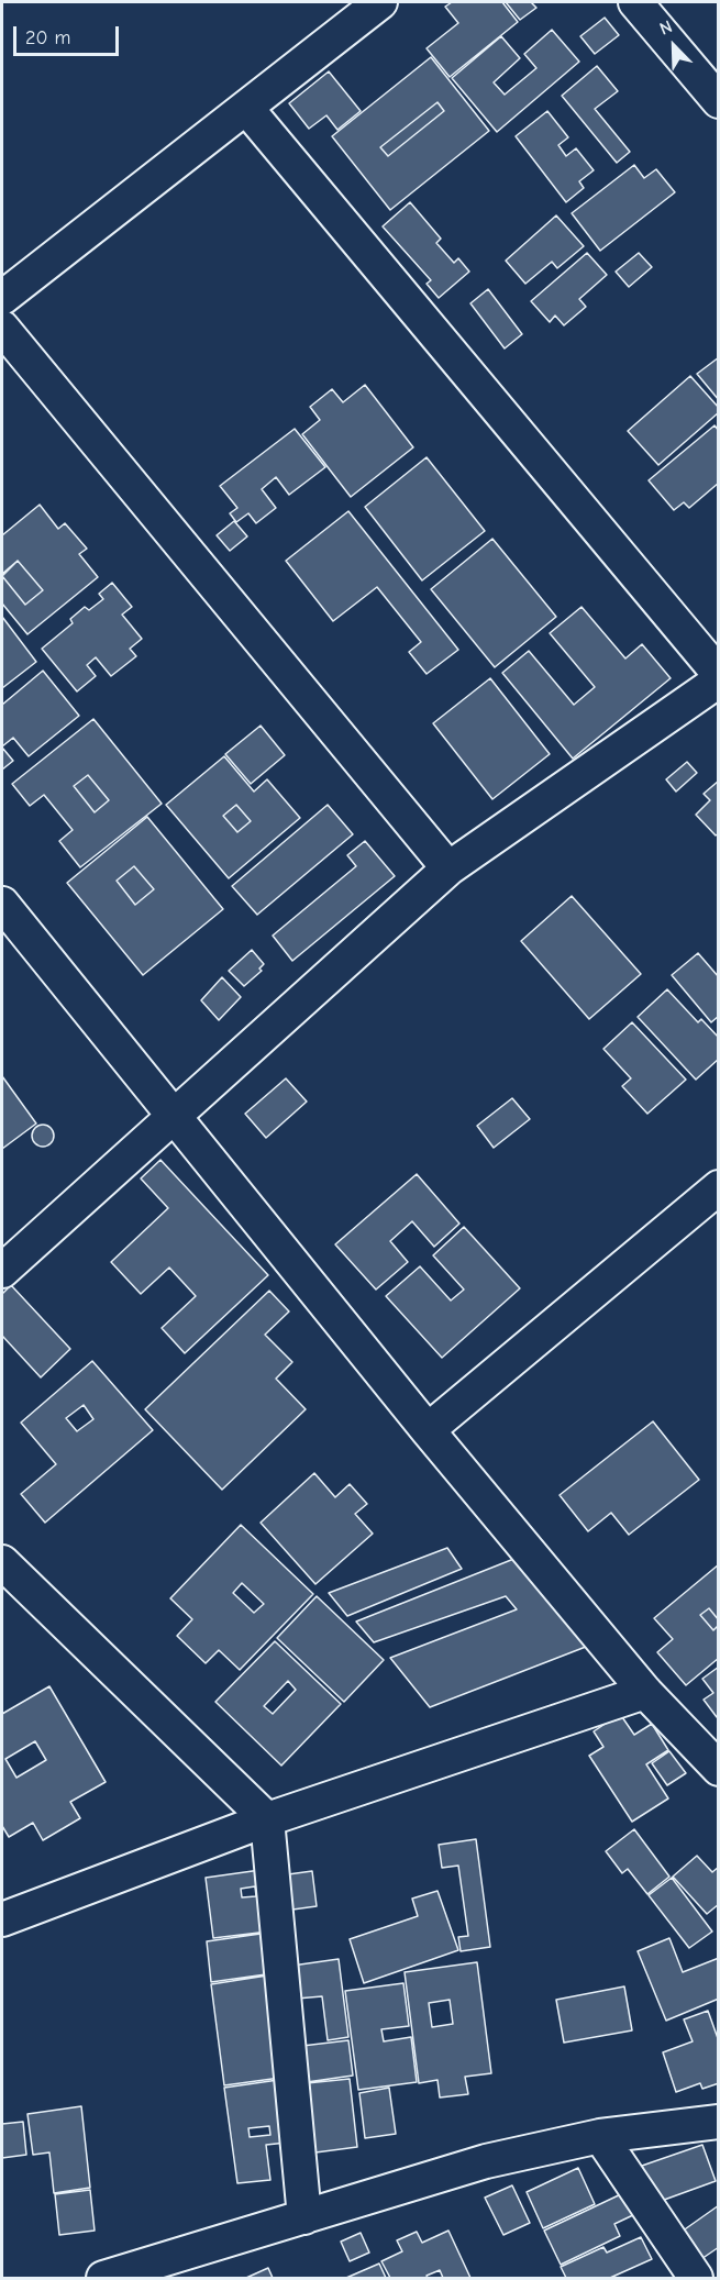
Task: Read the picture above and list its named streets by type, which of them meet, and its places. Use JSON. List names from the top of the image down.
{
  "scale_bar": "20 m",
  "north": "top left"
}
